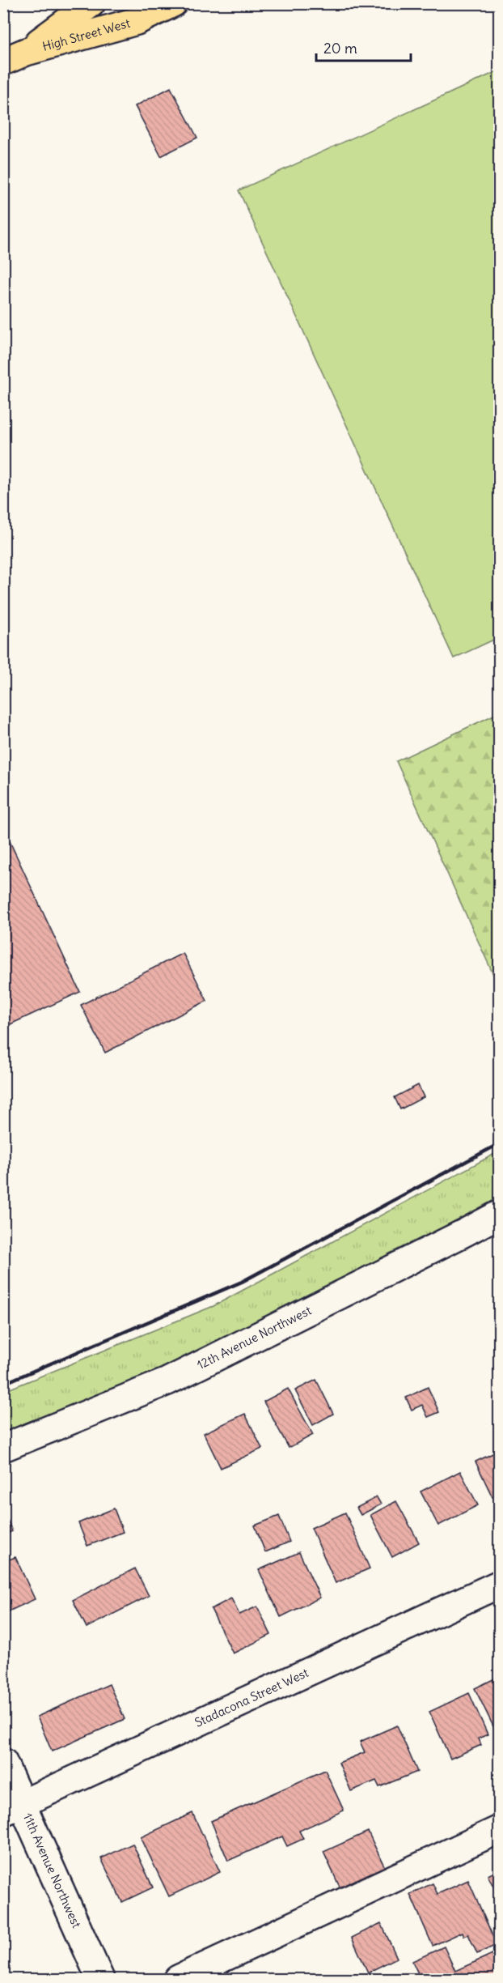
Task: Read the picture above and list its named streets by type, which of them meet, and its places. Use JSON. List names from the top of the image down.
{
  "streets": {
    "main road": ["High Street West"],
    "street": ["12th Avenue Northwest", "Stadacona Street West", "11th Avenue Northwest"]
  },
  "crossings": [
    ["Stadacona Street West", "11th Avenue Northwest"]
  ],
  "scale_bar": "20 m"
}
